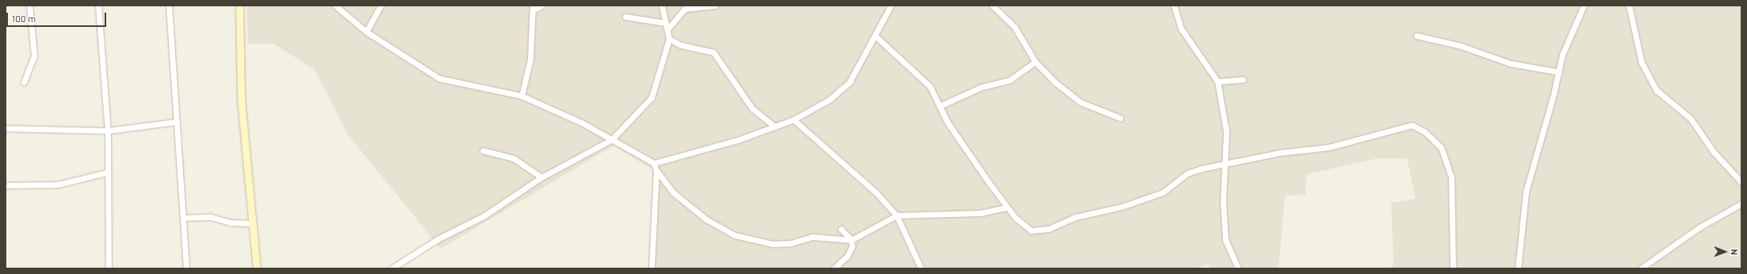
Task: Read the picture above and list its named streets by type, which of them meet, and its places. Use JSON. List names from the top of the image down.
{
  "scale_bar": "100 m",
  "north": "right"
}
